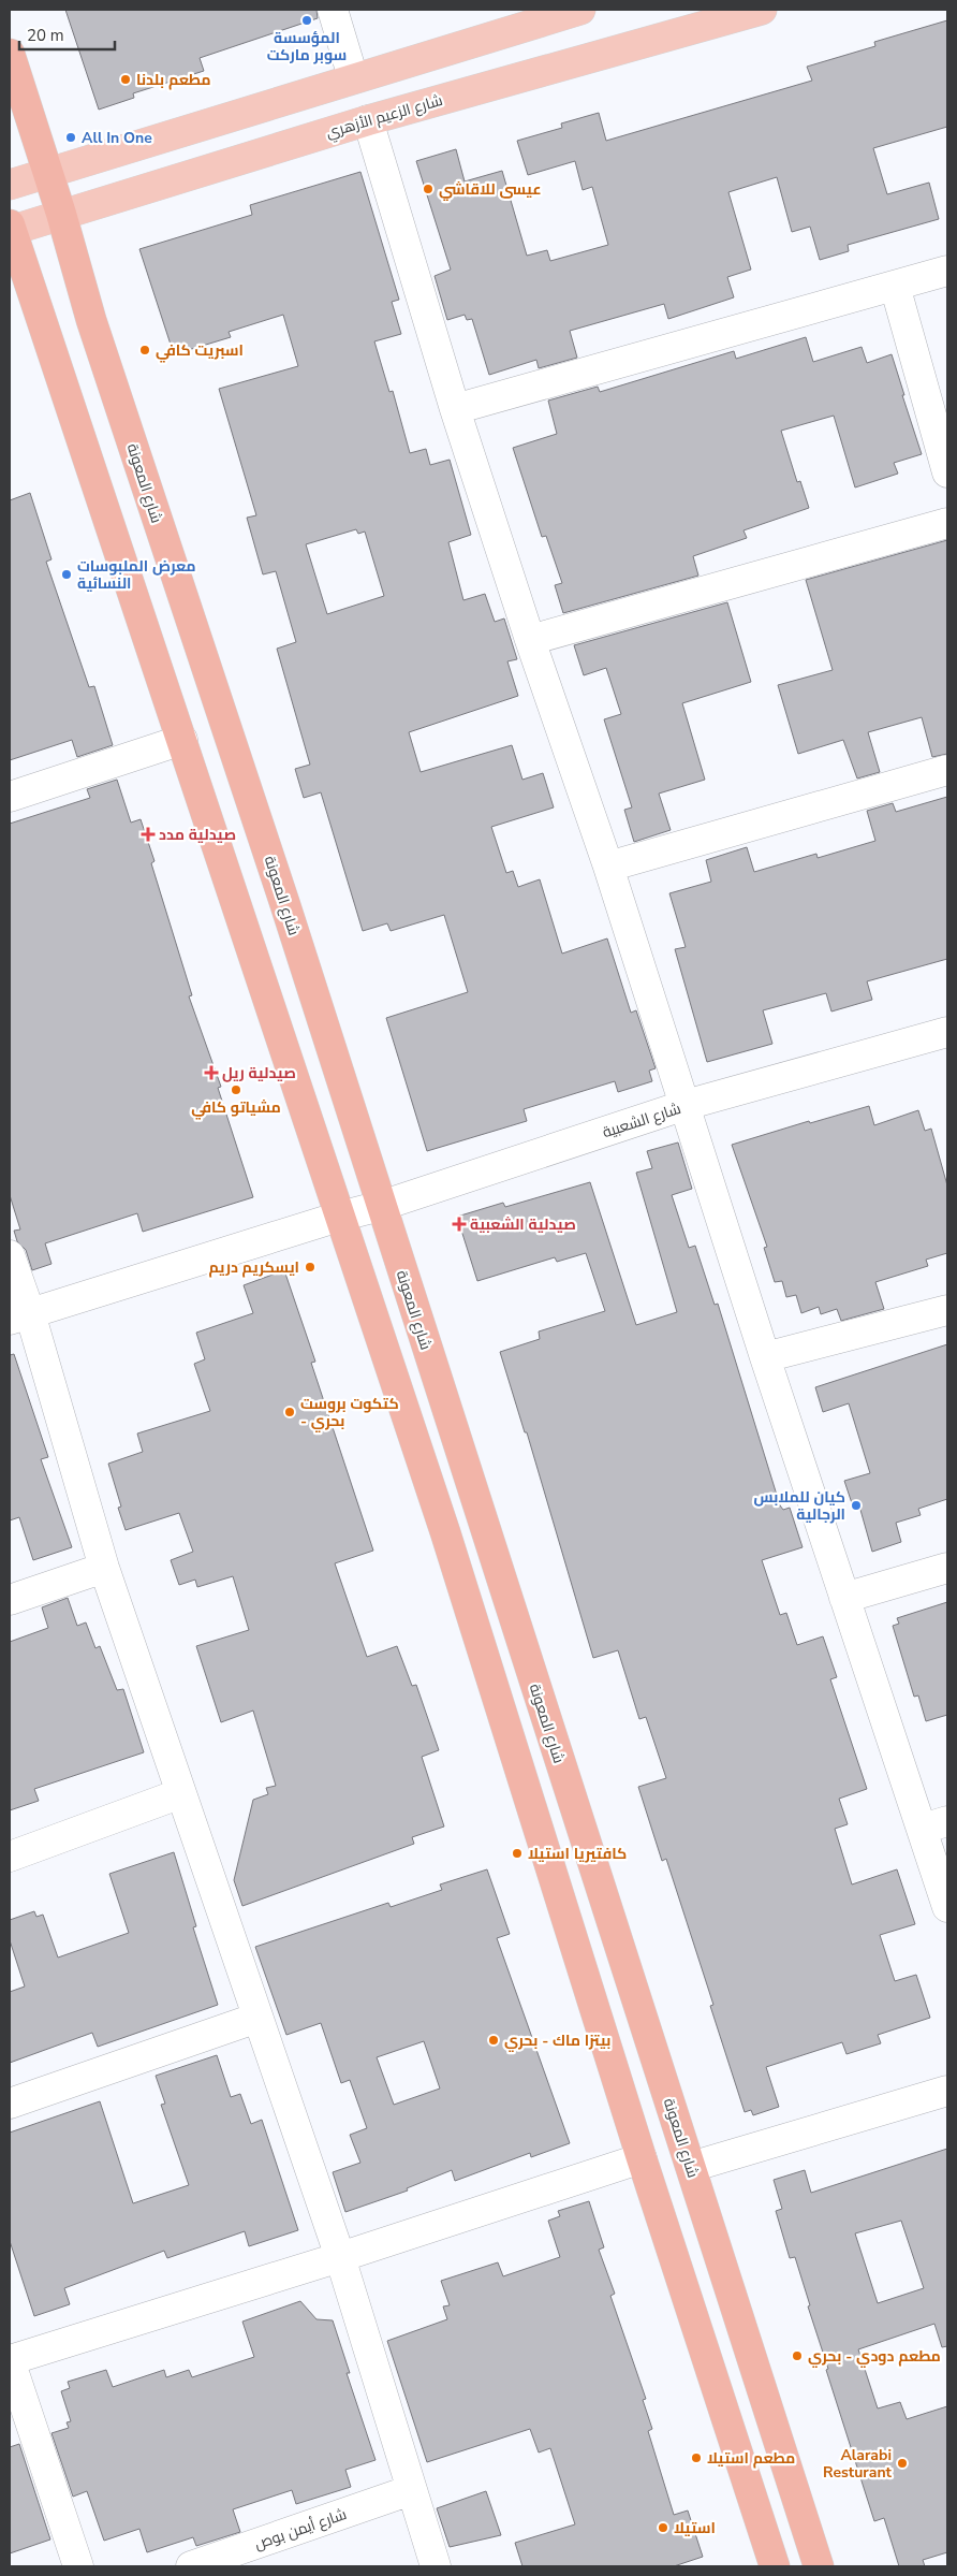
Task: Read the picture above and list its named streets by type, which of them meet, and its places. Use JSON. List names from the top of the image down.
{
  "streets": {
    "highway": ["شارع المعونة"],
    "main road": ["شارع الزعيم الأزهري"],
    "street": ["شارع الشعبية", "شارع أيمن بوص"]
  },
  "crossings": [
    ["شارع الزعيم الأزهري", "شارع المعونة"],
    ["شارع المعونة", "شارع الشعبية"]
  ],
  "places": {
    "other": [
      "المؤسسة سوبر ماركت",
      "مطعم بلدنا",
      "All In One",
      "عيسى للاقاشي",
      "اسبريت كافي",
      "معرض الملبوسات النسائية",
      "مشياتو كافي",
      "ايسكريم دريم",
      "كتكوت بروست - بحري",
      "كيان للملابس الرجالية",
      "كافتيريا استيلا",
      "بيتزا ماك - بحري",
      "مطعم دودي - بحري",
      "مطعم استيلا",
      "Alarabi Resturant",
      "استيلا"
    ],
    "health": ["صيدلية مدد", "صيدلية ريل", "صيدلية الشعبية"]
  },
  "scale_bar": "20 m"
}
